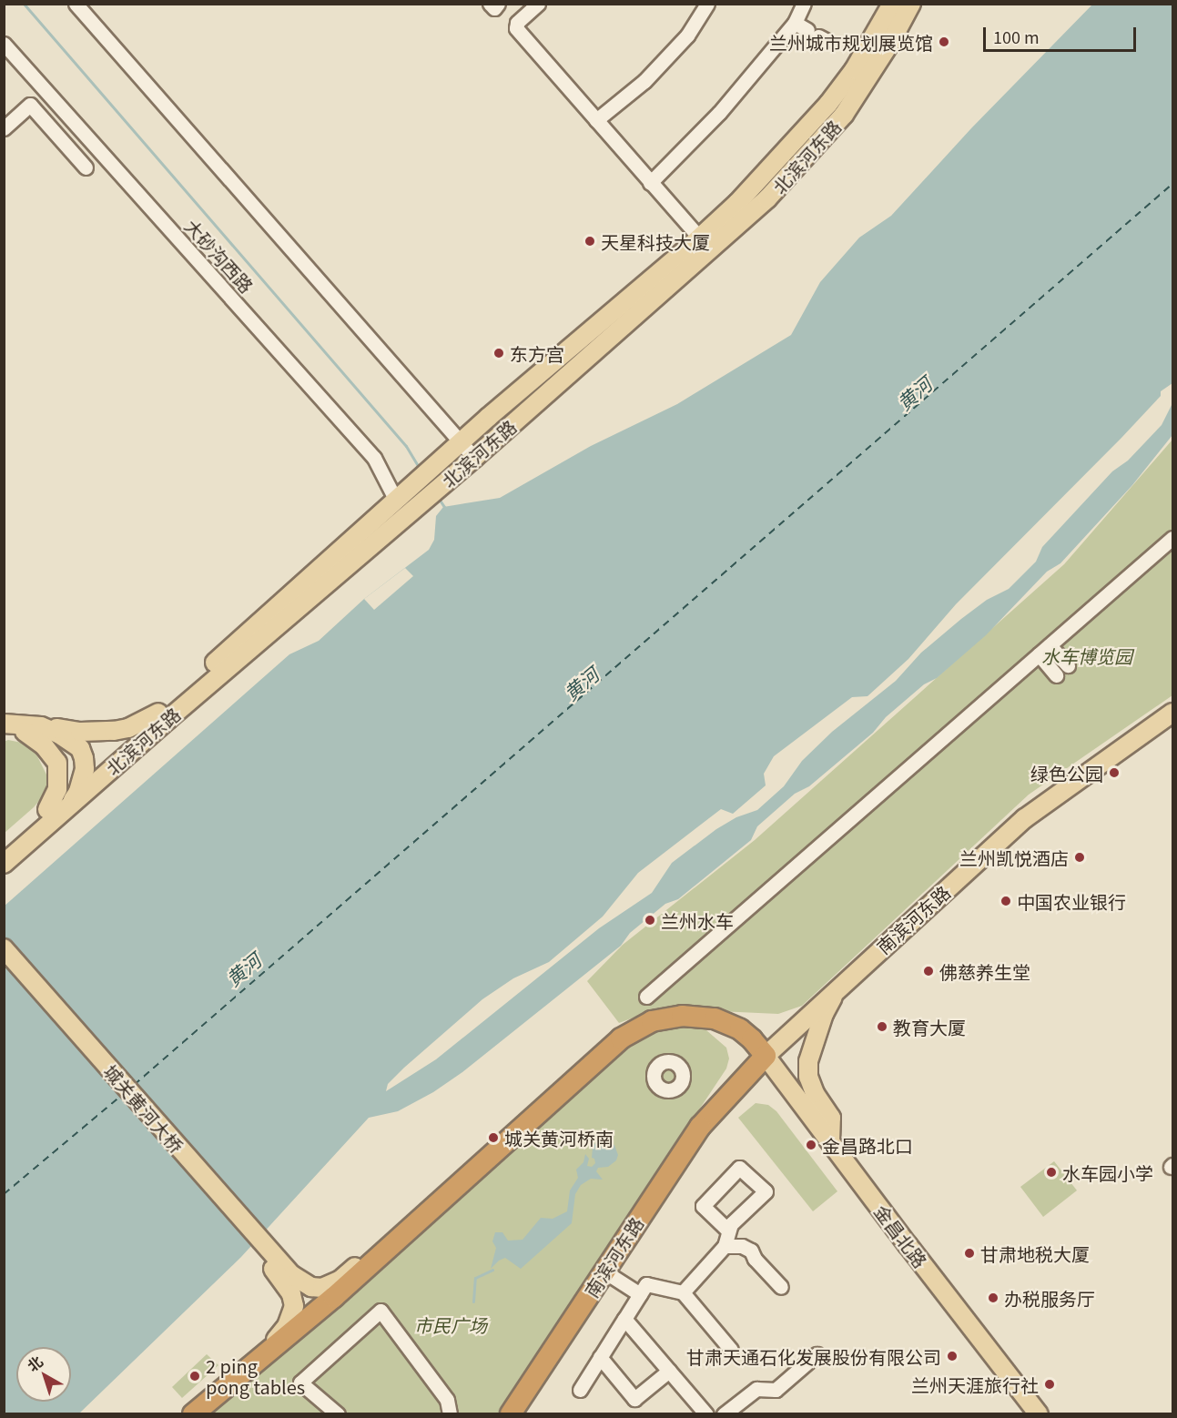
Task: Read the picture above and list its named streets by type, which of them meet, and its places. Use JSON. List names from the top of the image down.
{
  "streets": {
    "highway": ["南滨河东路"],
    "main road": ["北滨河东路", "城关黄河大桥", "金昌北路"],
    "street": ["大砂沟西路"]
  },
  "crossings": [
    ["北滨河东路", "大砂沟西路"],
    ["南滨河东路", "金昌北路"]
  ],
  "water": ["黄河"],
  "parks": ["水车博览园", "市民广场"],
  "places": [
    "兰州城市规划展览馆",
    "天星科技大厦",
    "东方宫",
    "绿色公园",
    "兰州凯悦酒店",
    "中国农业银行",
    "兰州水车",
    "佛慈养生堂",
    "教育大厦",
    "城关黄河桥南",
    "金昌路北口",
    "水车园小学",
    "甘肃地税大厦",
    "办税服务厅",
    "甘肃天通石化发展股份有限公司",
    "2 ping pong tables",
    "兰州天涯旅行社"
  ],
  "scale_bar": "100 m",
  "north": "top left"
}
